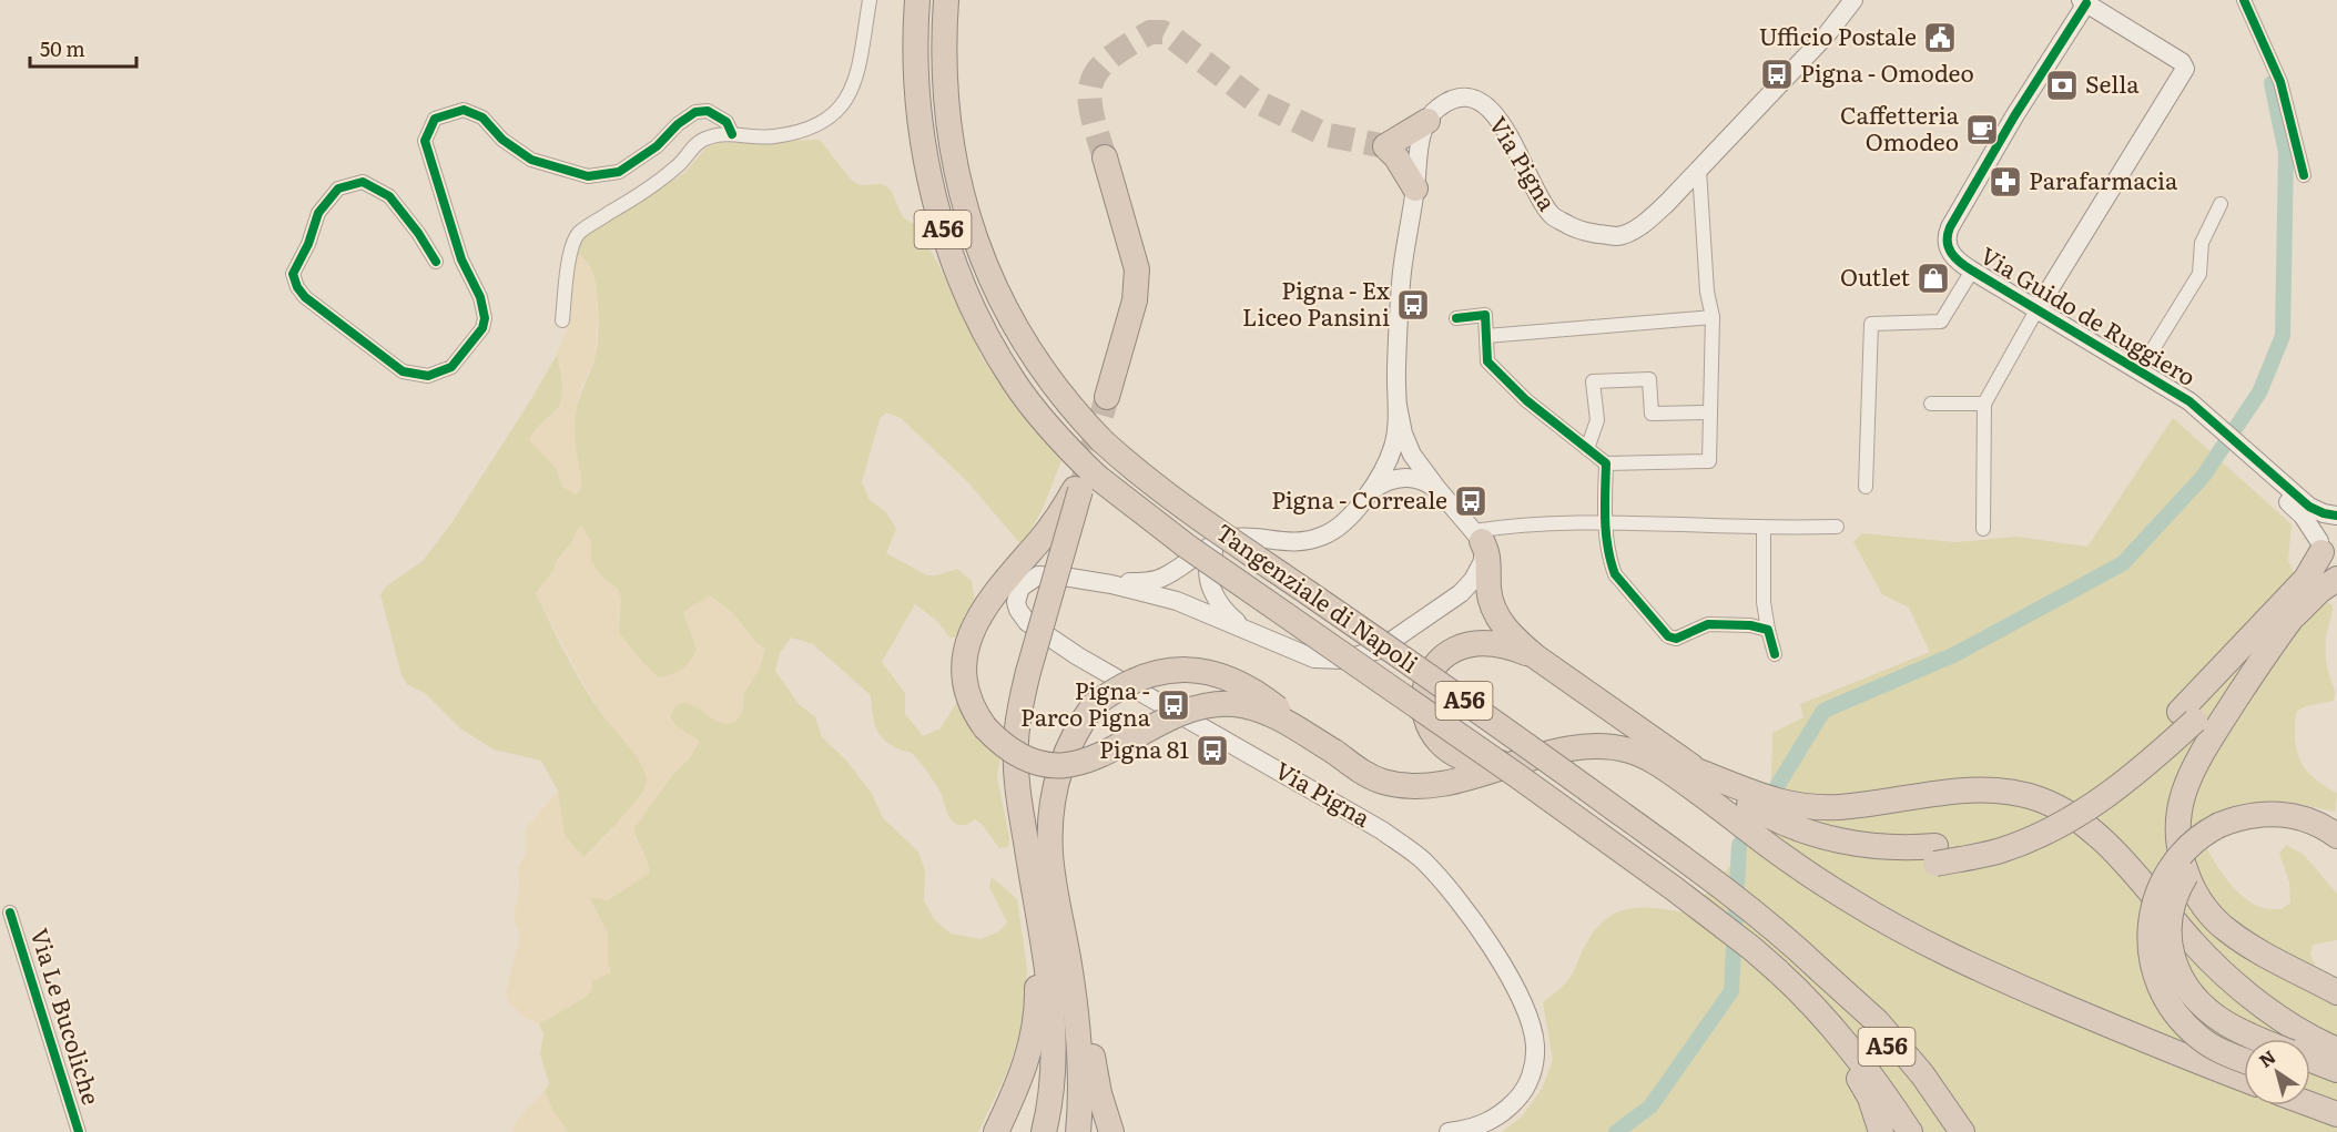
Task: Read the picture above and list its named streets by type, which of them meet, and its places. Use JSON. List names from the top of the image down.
{
  "streets": {
    "highway": ["A56", "Tangenziale di Napoli"],
    "main road": ["Via Pigna", "Via Guido de Ruggiero"],
    "street": ["Via Le Bucoliche"]
  },
  "places": {
    "public building": ["Ufficio Postale"],
    "bus stop": [
      "Pigna - Omodeo",
      "Pigna - Ex Liceo Pansini",
      "Pigna - Correale",
      "Pigna - Parco Pigna",
      "Pigna 81"
    ],
    "bank": ["Sella"],
    "cafe": ["Caffetteria Omodeo"],
    "pharmacy": ["Parafarmacia"],
    "shop": ["Outlet"]
  },
  "scale_bar": "50 m",
  "north": "top left"
}
